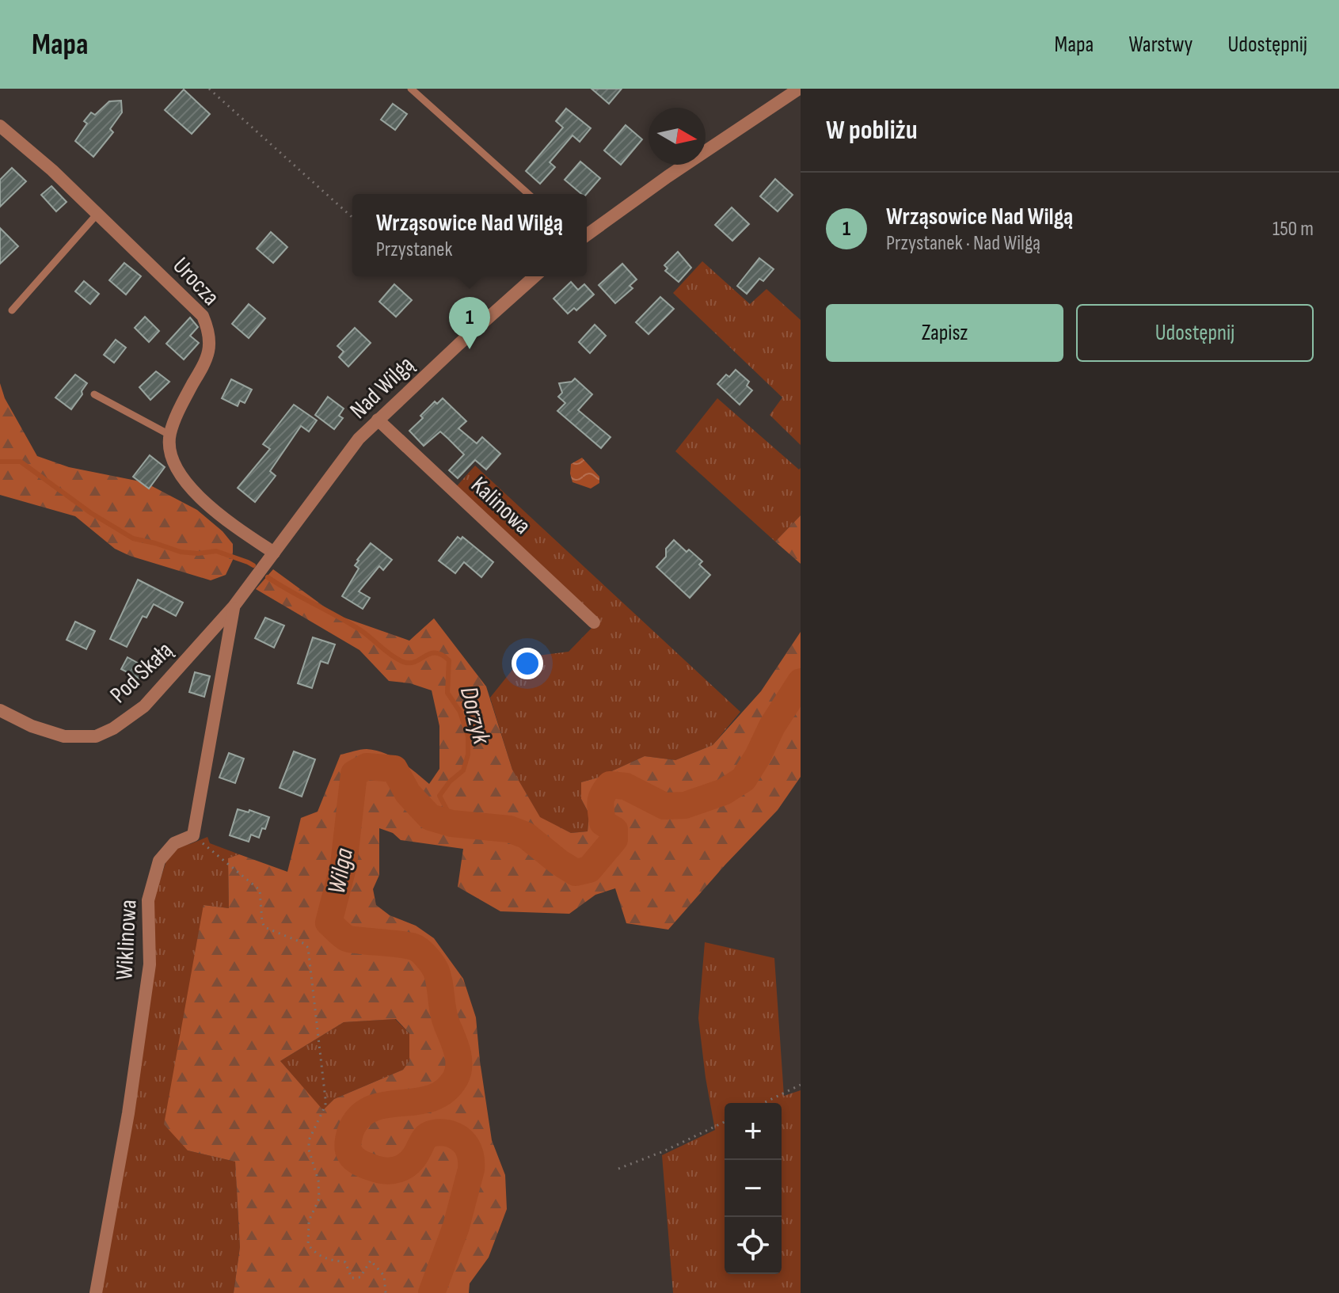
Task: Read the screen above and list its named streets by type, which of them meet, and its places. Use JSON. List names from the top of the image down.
{
  "streets": {
    "street": [
      "Urocza",
      "Nad Wilgą",
      "Kalinowa",
      "Pod Skałą",
      "Wiklinowa"
    ]
  },
  "crossings": [
    ["Nad Wilgą", "Kalinowa"],
    ["Nad Wilgą", "Pod Skałą"]
  ],
  "water": ["Dorzyk", "Wilga"],
  "north": "right",
  "page": {
    "header": "Mapa",
    "nav": ["Mapa", "Warstwy", "Udostępnij"],
    "heading": "W pobliżu",
    "list": [
      {
        "mark": "1",
        "name": "Wrząsowice Nad Wilgą",
        "note": "Przystanek · Nad Wilgą",
        "value": "150 m"
      }
    ],
    "popup": ["Wrząsowice Nad Wilgą", "Przystanek"],
    "buttons": ["Zapisz", "Udostępnij"],
    "pins": "1",
    "map_buttons": ["+", "−"]
  }
}
